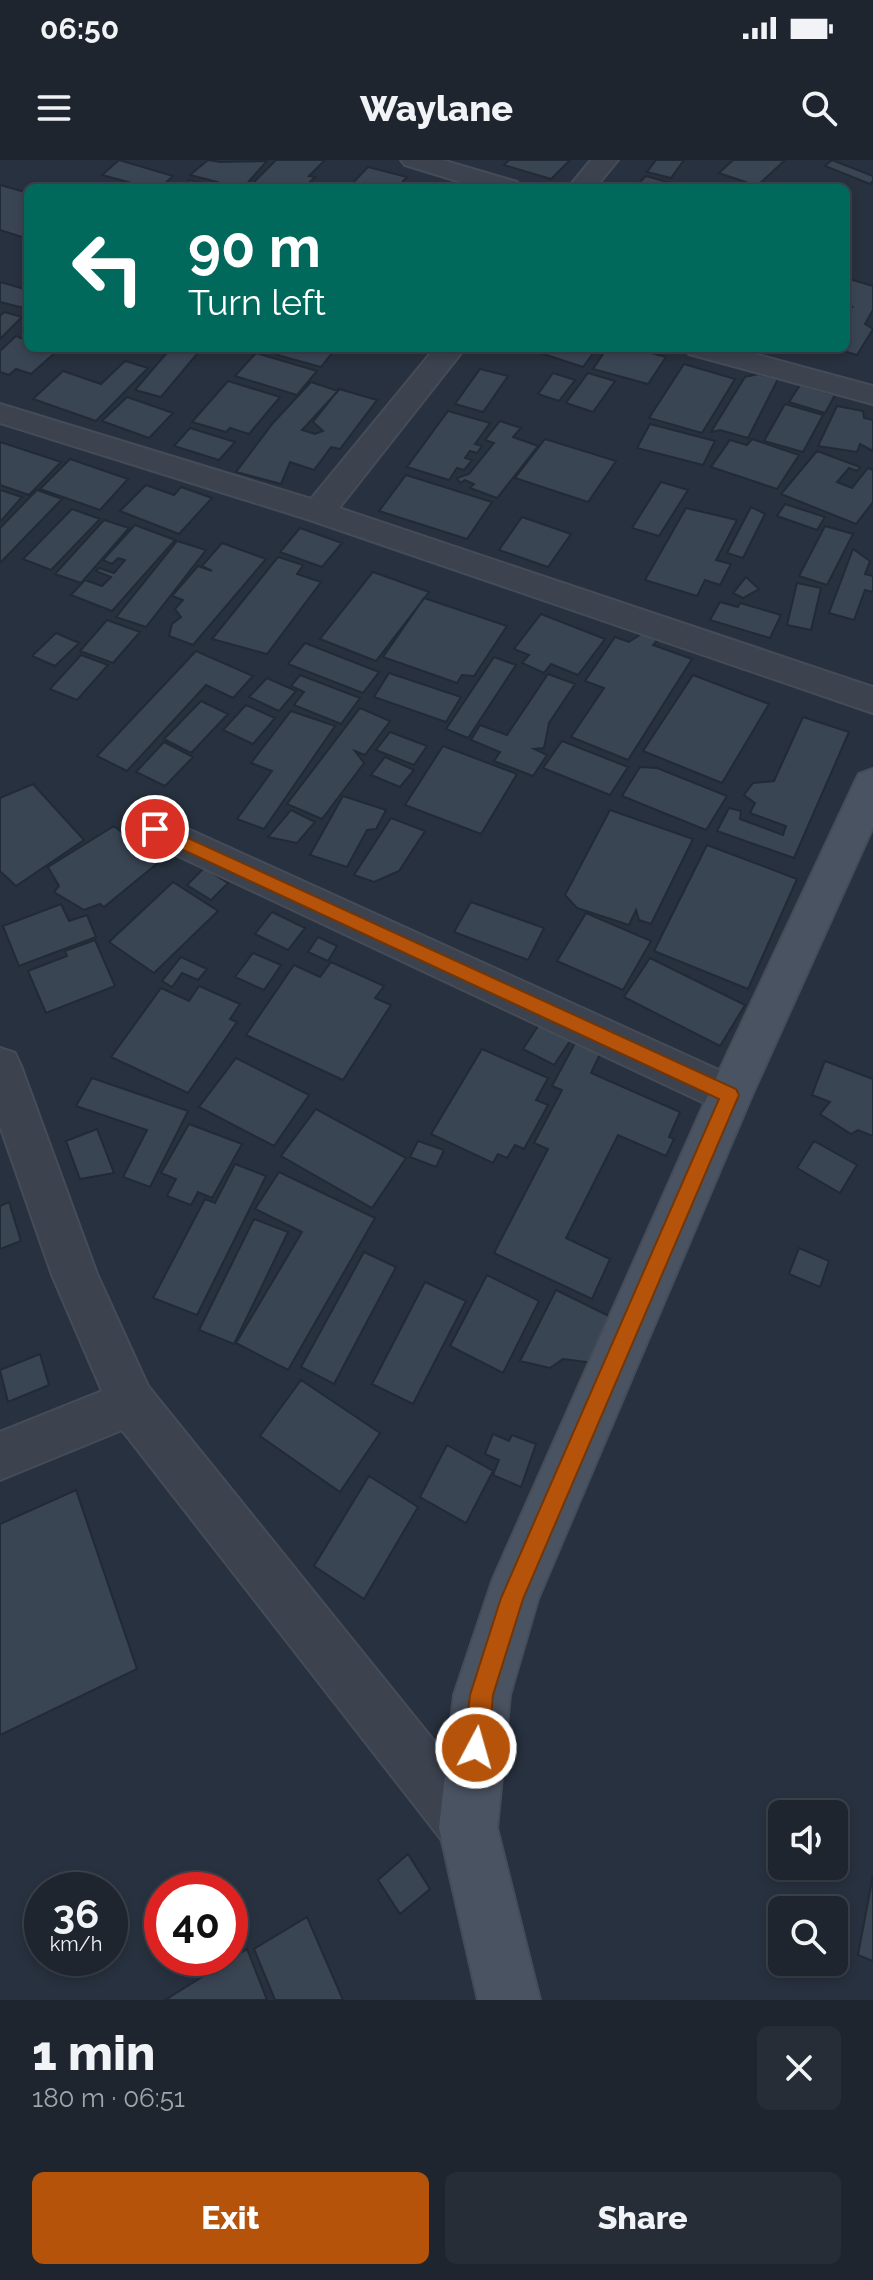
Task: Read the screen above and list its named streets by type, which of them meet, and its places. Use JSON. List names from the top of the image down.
{
  "page": {
    "status": "06:50",
    "header": "Waylane",
    "turn": ["90 m", "Turn left"],
    "speed": "36 km/h",
    "limit": "40",
    "heading": ["1 min", "180 m · 06:51"],
    "buttons": ["Exit", "Share"]
  }
}
